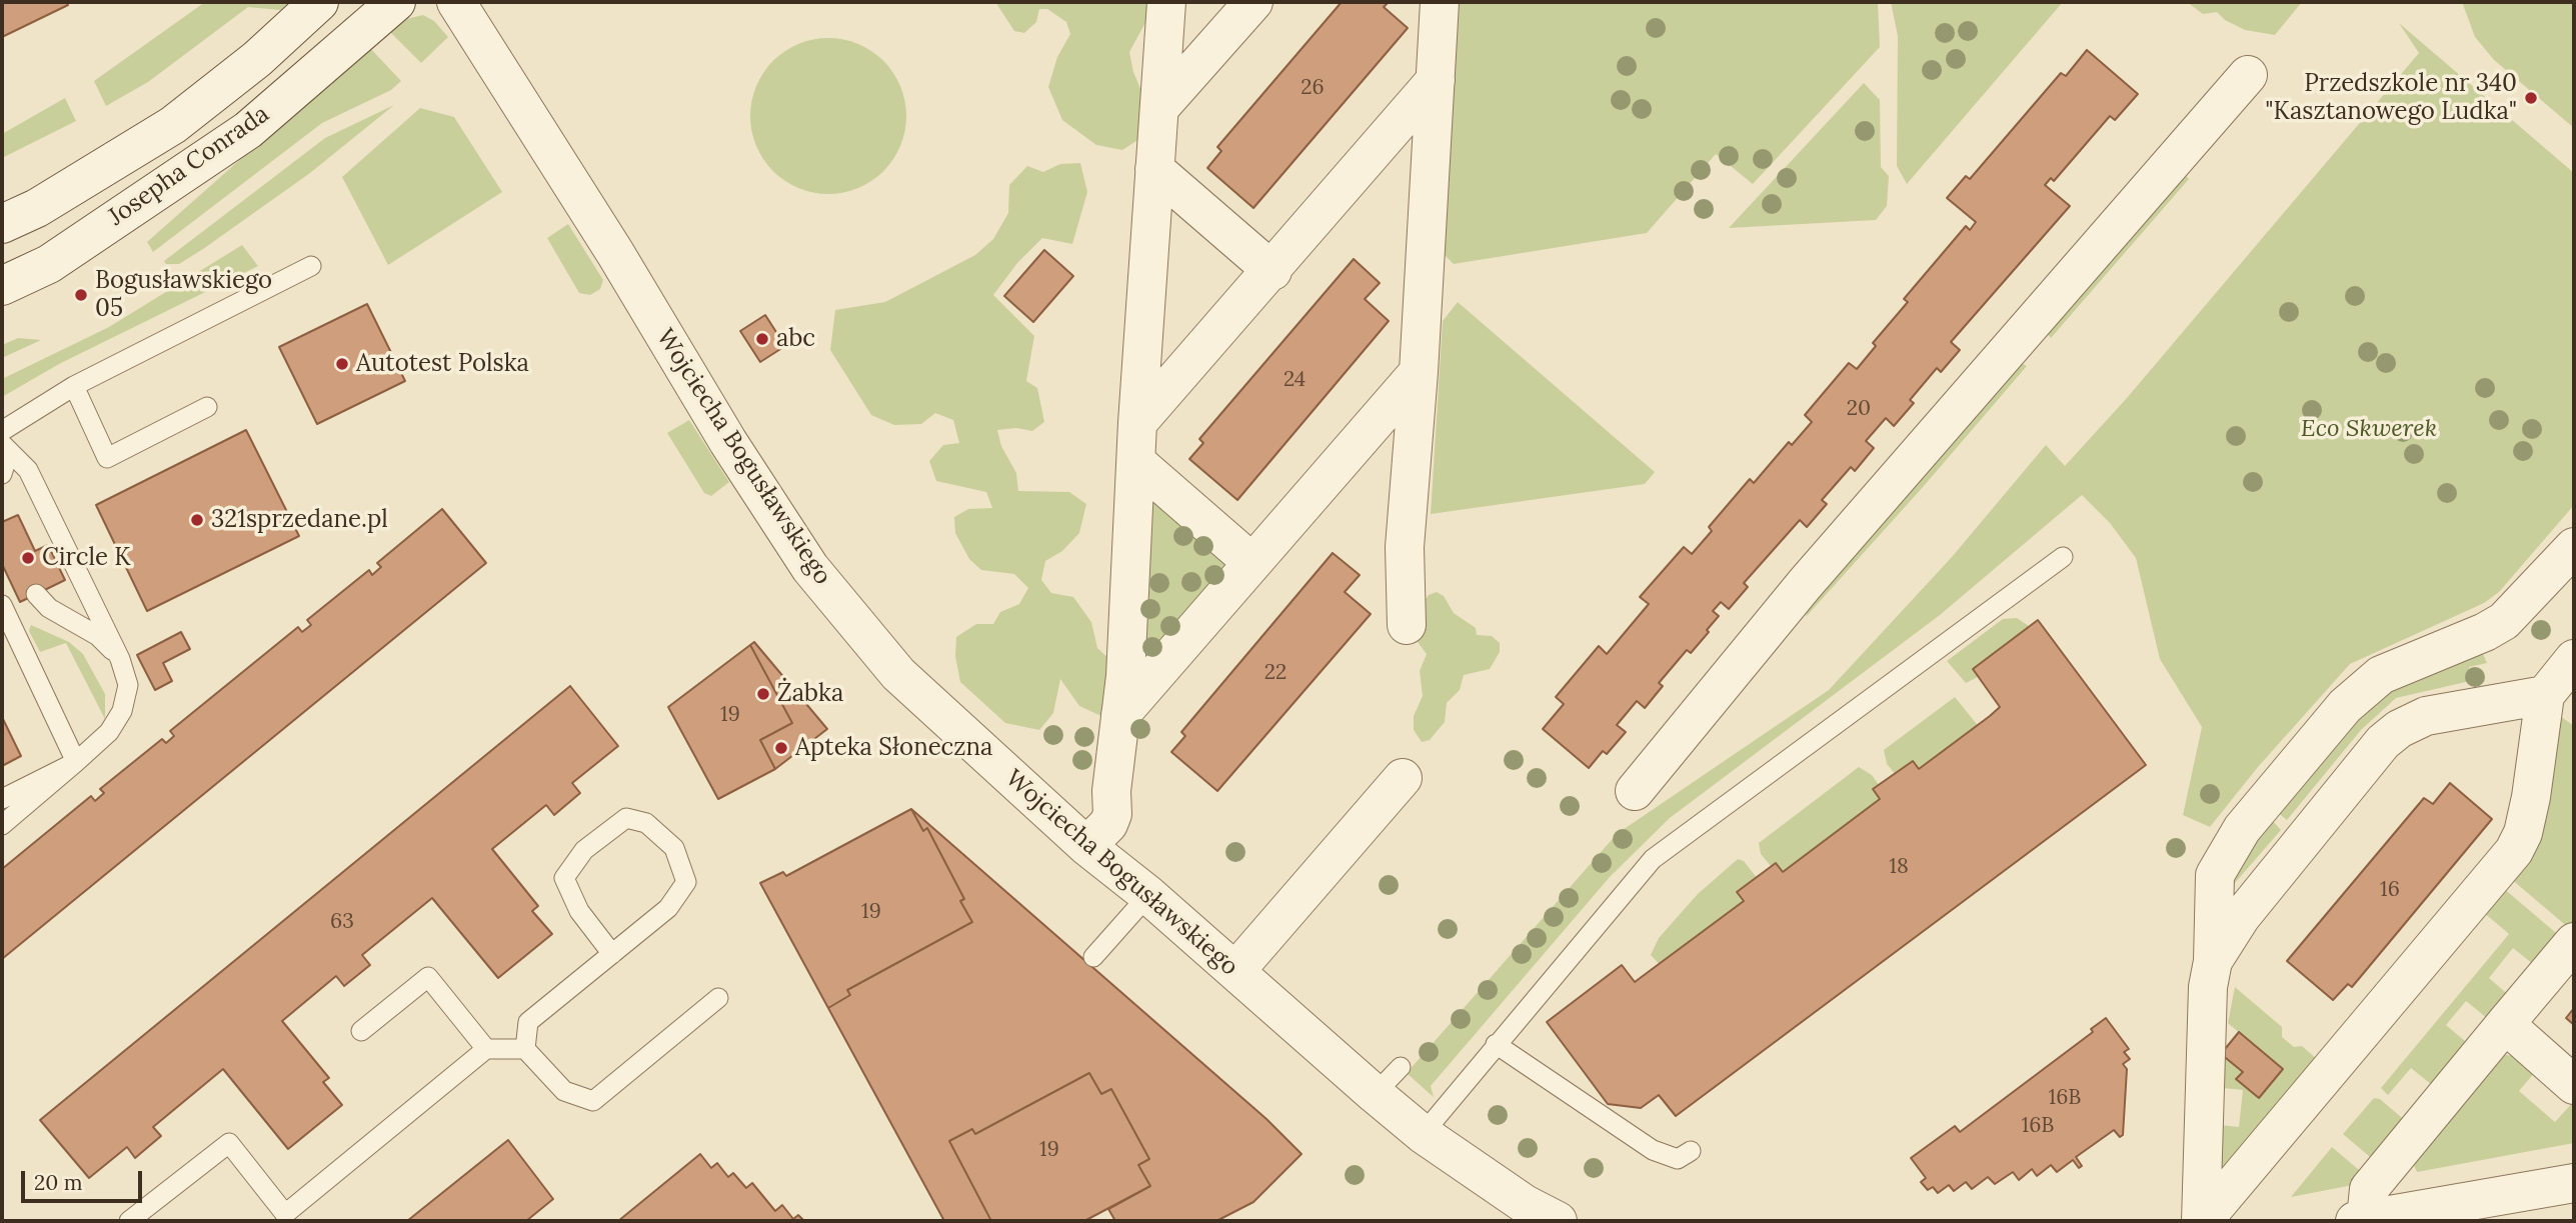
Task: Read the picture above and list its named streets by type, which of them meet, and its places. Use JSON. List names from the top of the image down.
{
  "streets": {
    "street": ["Josepha Conrada", "Wojciecha Bogusławskiego"]
  },
  "parks": ["Eco Skwerek"],
  "places": [
    "Przedszkole nr 340 \"Kasztanowego Ludka\"",
    "Bogusławskiego 05",
    "abc",
    "Autotest Polska",
    "321sprzedane.pl",
    "Circle K",
    "Żabka",
    "Apteka Słoneczna"
  ],
  "house_numbers": [
    "26",
    "24",
    "20",
    "22",
    "19",
    "18",
    "16",
    "19",
    "63",
    "16B",
    "16B",
    "19"
  ],
  "scale_bar": "20 m"
}
